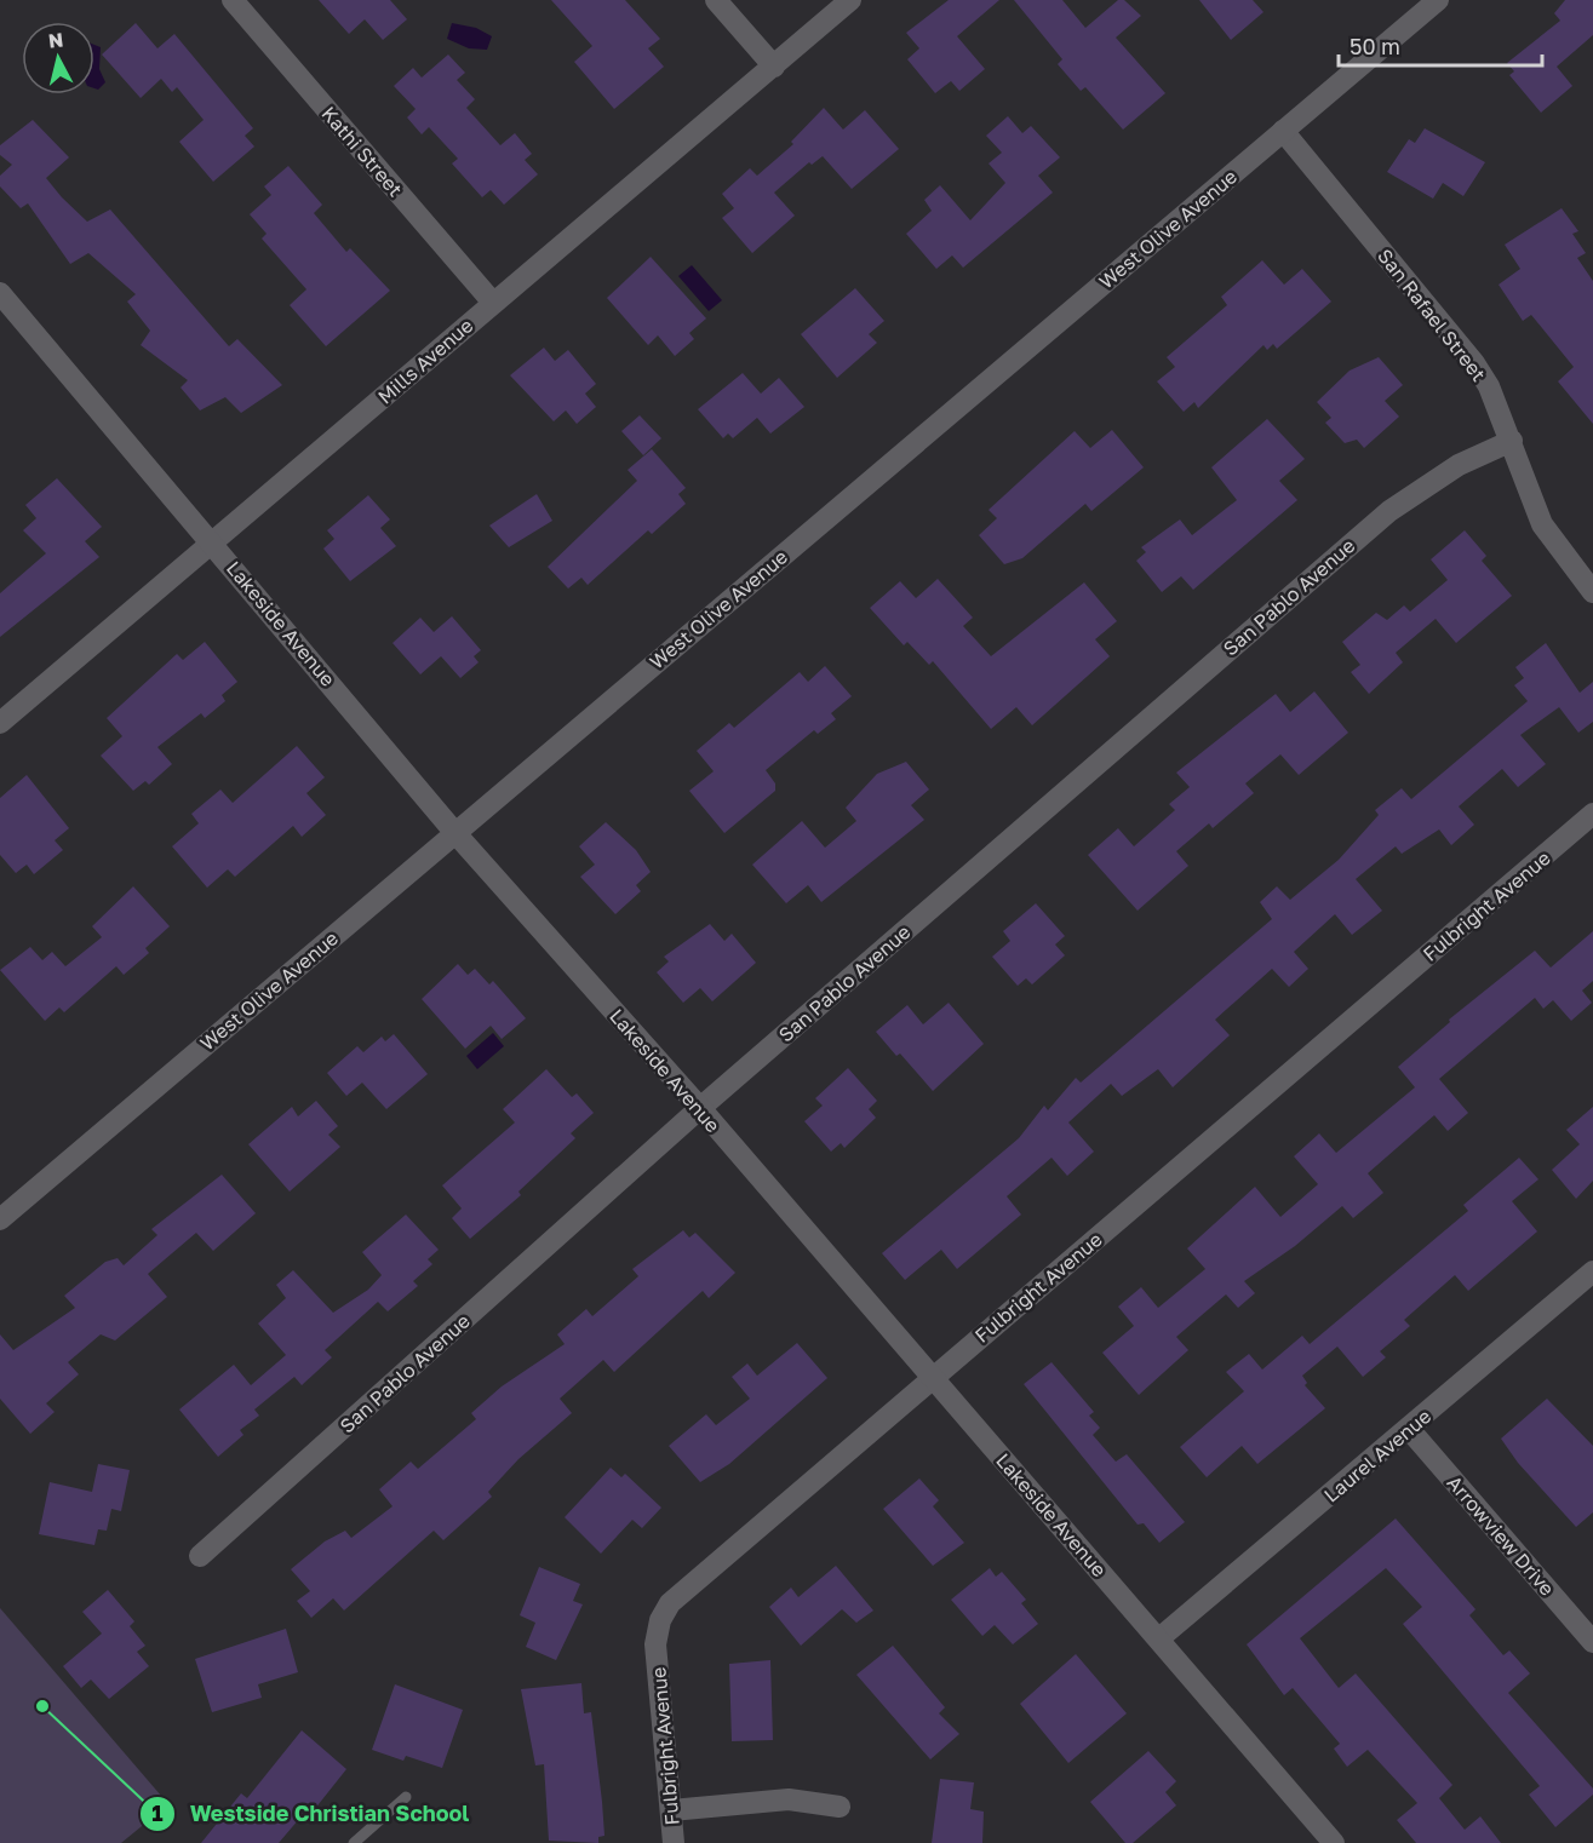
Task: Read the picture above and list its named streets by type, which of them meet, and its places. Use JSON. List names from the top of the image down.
{
  "streets": {
    "street": [
      "Kathi Street",
      "West Olive Avenue",
      "San Rafael Street",
      "Mills Avenue",
      "San Pablo Avenue",
      "Lakeside Avenue",
      "Fulbright Avenue",
      "Laurel Avenue",
      "Arrowview Drive"
    ]
  },
  "crossings": [
    ["Kathi Street", "Mills Avenue"],
    ["West Olive Avenue", "San Rafael Street"],
    ["West Olive Avenue", "Lakeside Avenue"],
    ["San Rafael Street", "San Pablo Avenue"],
    ["Mills Avenue", "Lakeside Avenue"],
    ["San Pablo Avenue", "Lakeside Avenue"],
    ["Lakeside Avenue", "Fulbright Avenue"],
    ["Lakeside Avenue", "Laurel Avenue"],
    ["Laurel Avenue", "Arrowview Drive"]
  ],
  "places": ["Westside Christian School"],
  "scale_bar": "50 m",
  "north": "top"
}
